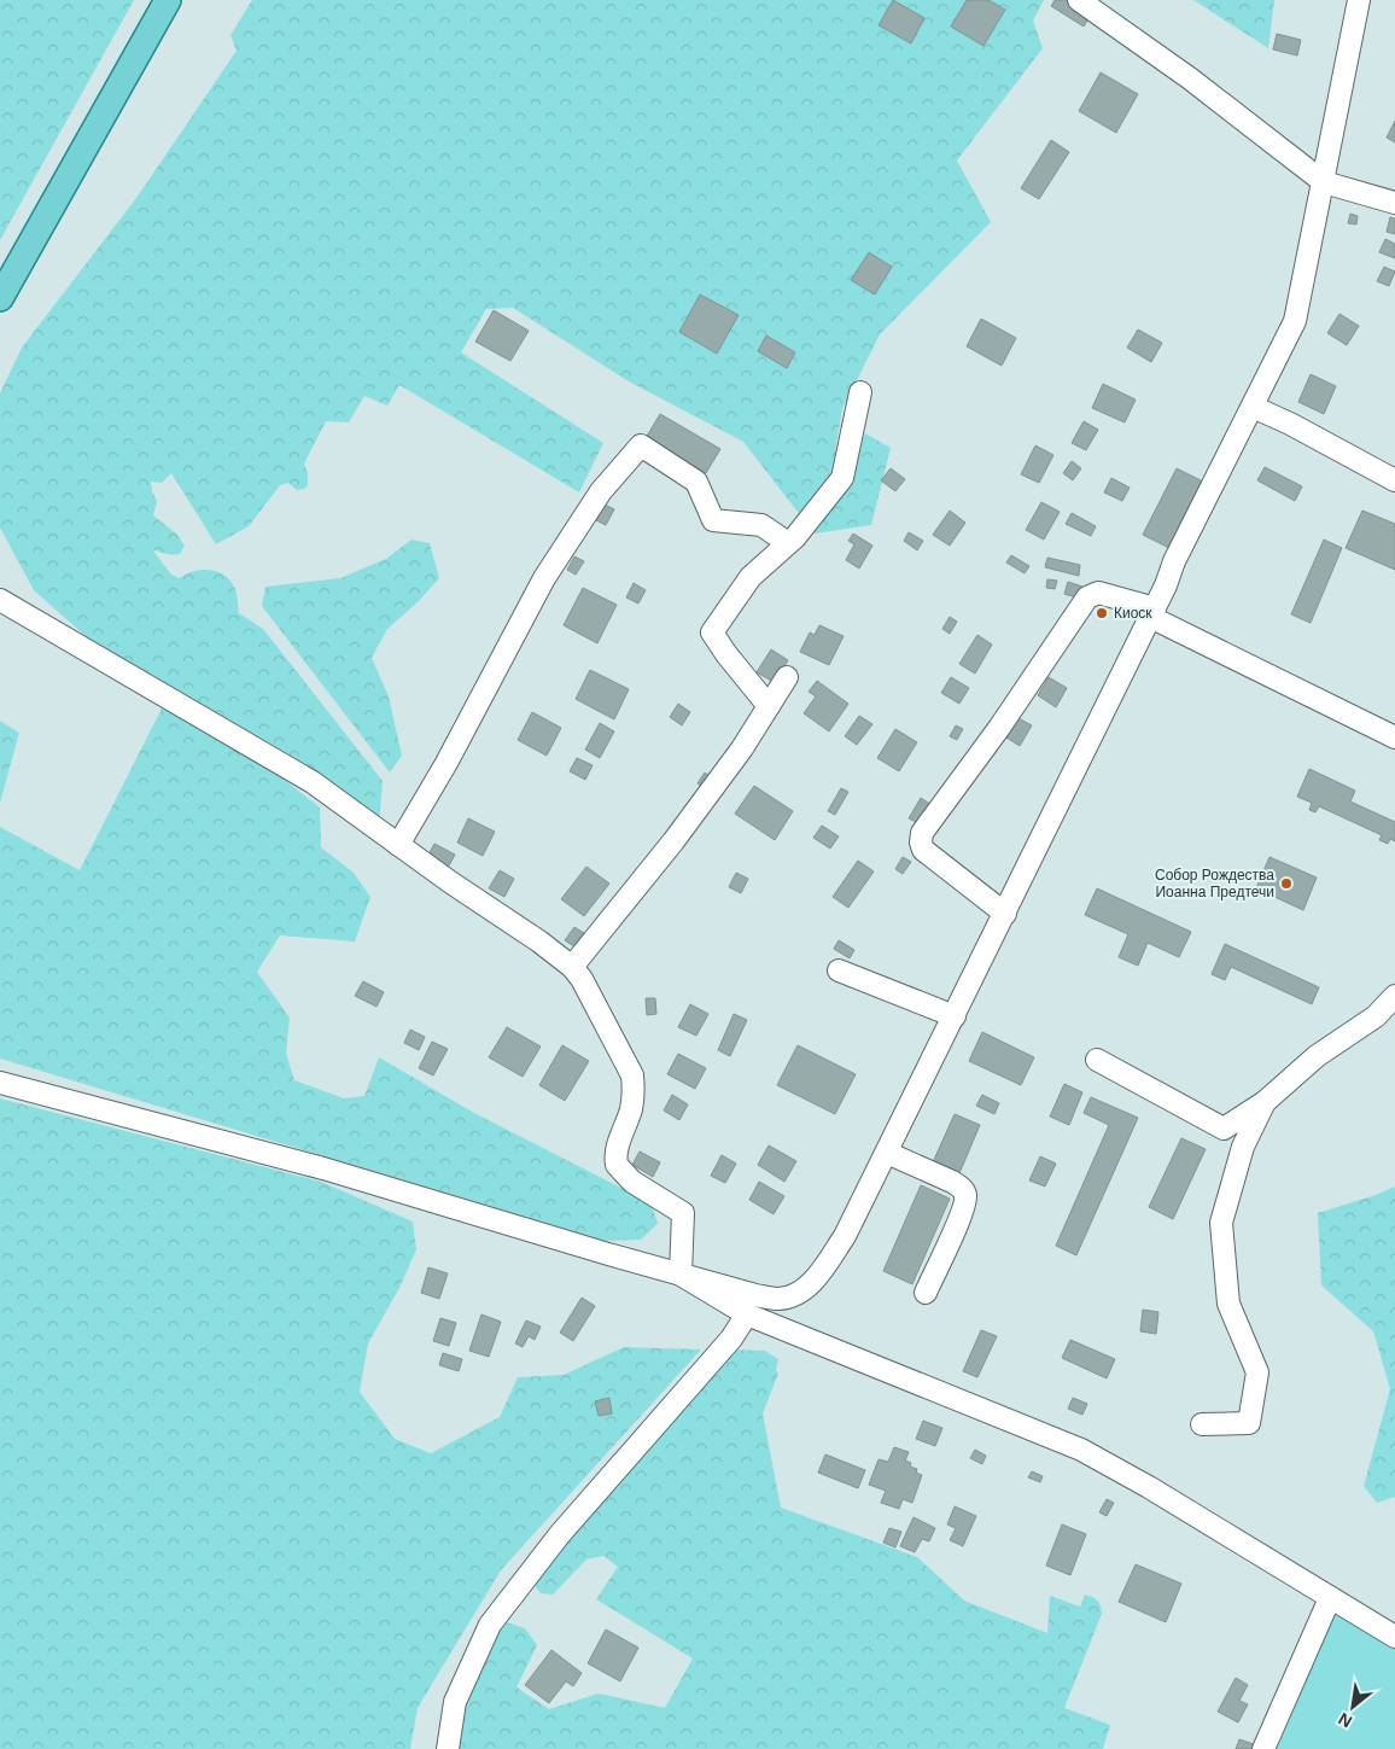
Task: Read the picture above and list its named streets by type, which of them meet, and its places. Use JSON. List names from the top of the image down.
{
  "places": ["Киоск", "Собор Рождества Иоанна Предтечи"],
  "north": "bottom left"
}
